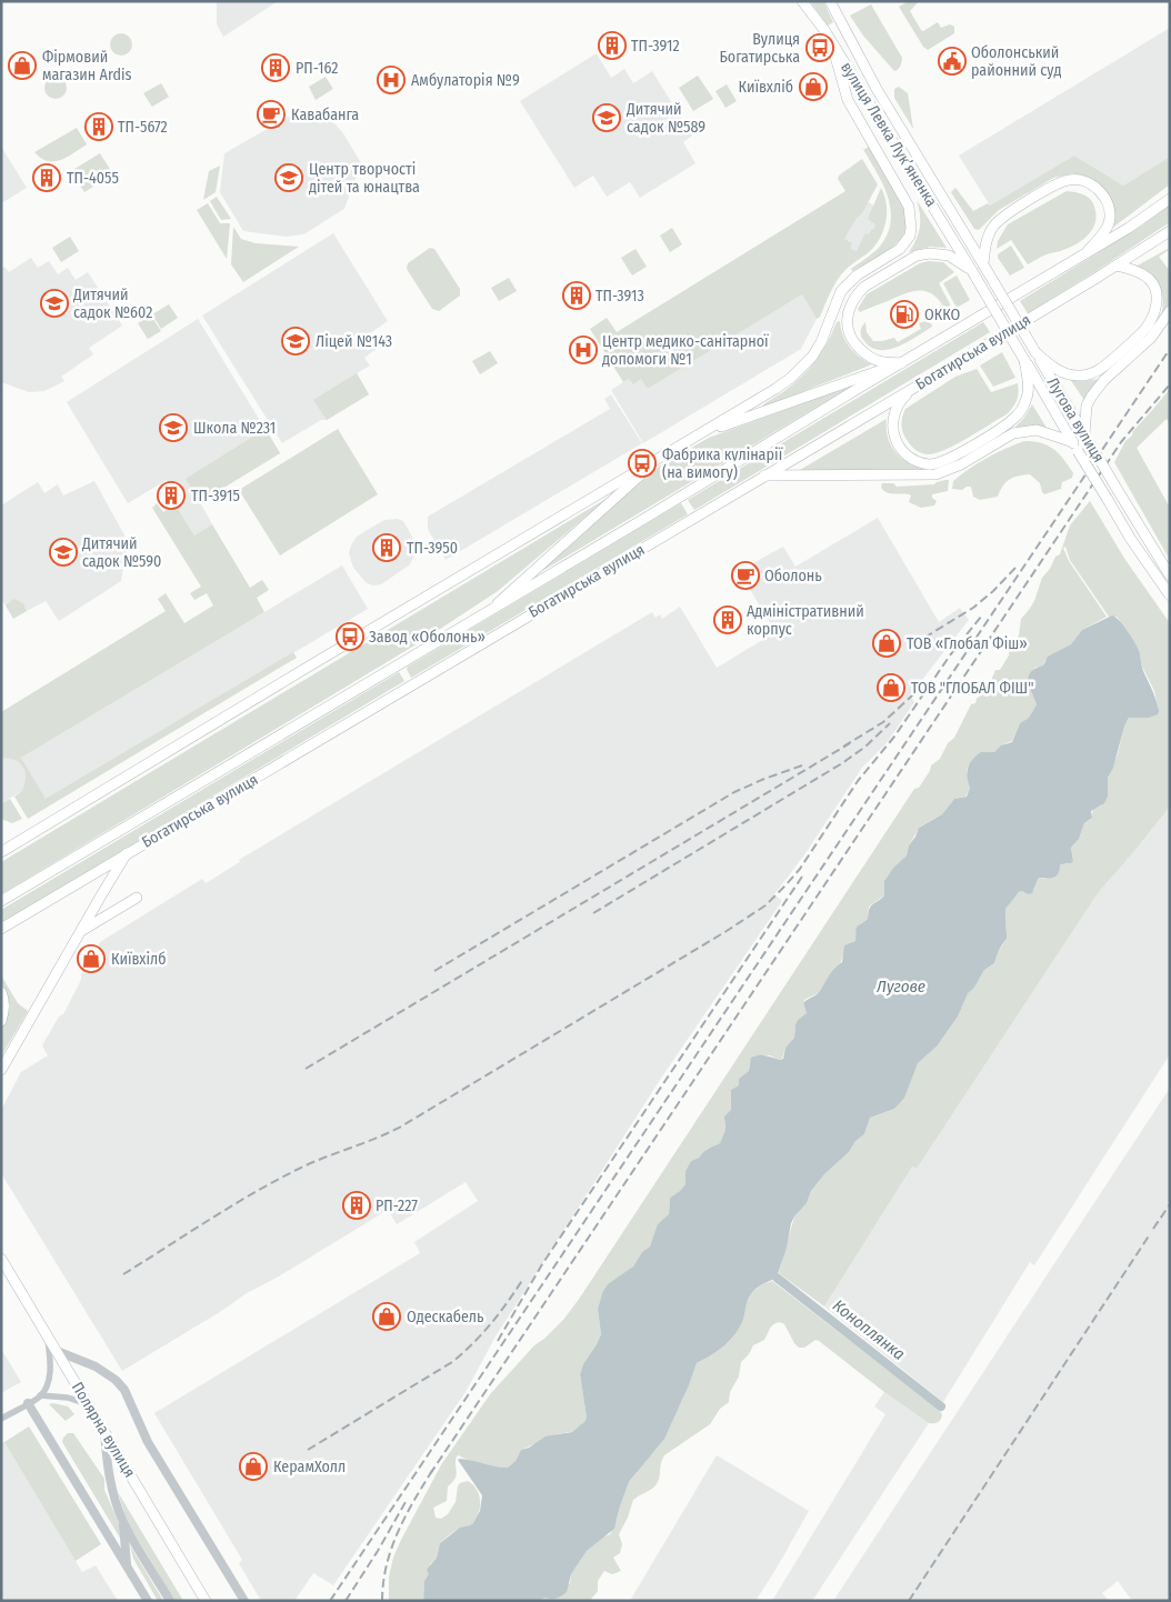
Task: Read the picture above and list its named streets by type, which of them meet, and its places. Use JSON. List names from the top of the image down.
{
  "streets": {
    "main road": [
      "вулиця Левка Лукʼяненка",
      "Богатирська вулиця",
      "Лугова вулиця",
      "Полярна вулиця"
    ]
  },
  "crossings": [
    ["вулиця Левка Лукʼяненка", "Богатирська вулиця"],
    ["вулиця Левка Лукʼяненка", "Лугова вулиця"]
  ],
  "water": ["Лугове", "Коноплянка"],
  "places": {
    "building": [
      "ТП-3912",
      "РП-162",
      "ТП-5672",
      "ТП-4055",
      "ТП-3913",
      "ТП-3915",
      "ТП-3950",
      "Адміністративний корпус",
      "РП-227"
    ],
    "bus stop": ["Вулиця Богатирська", "Фабрика кулінарії (на вимогу)", "Завод «Оболонь»"],
    "public building": ["Оболонський районний суд"],
    "shop": [
      "Фірмовий магазин Ardis",
      "Київхліб",
      "ТОВ «Глобал Фіш»",
      "ТОВ \"ГЛОБАЛ ФІШ\"",
      "Київхілб",
      "Одескабель",
      "КерамХолл"
    ],
    "hospital": ["Амбулаторія №9", "Центр медико-санітарної допомоги №1"],
    "cafe": ["Кавабанга", "Оболонь"],
    "school or university": [
      "Дитячий садок №589",
      "Центр творчості дітей та юнацтва",
      "Дитячий садок №602",
      "Ліцей №143",
      "Школа №231",
      "Дитячий садок №590"
    ],
    "fuel station": ["ОККО"]
  }
}
